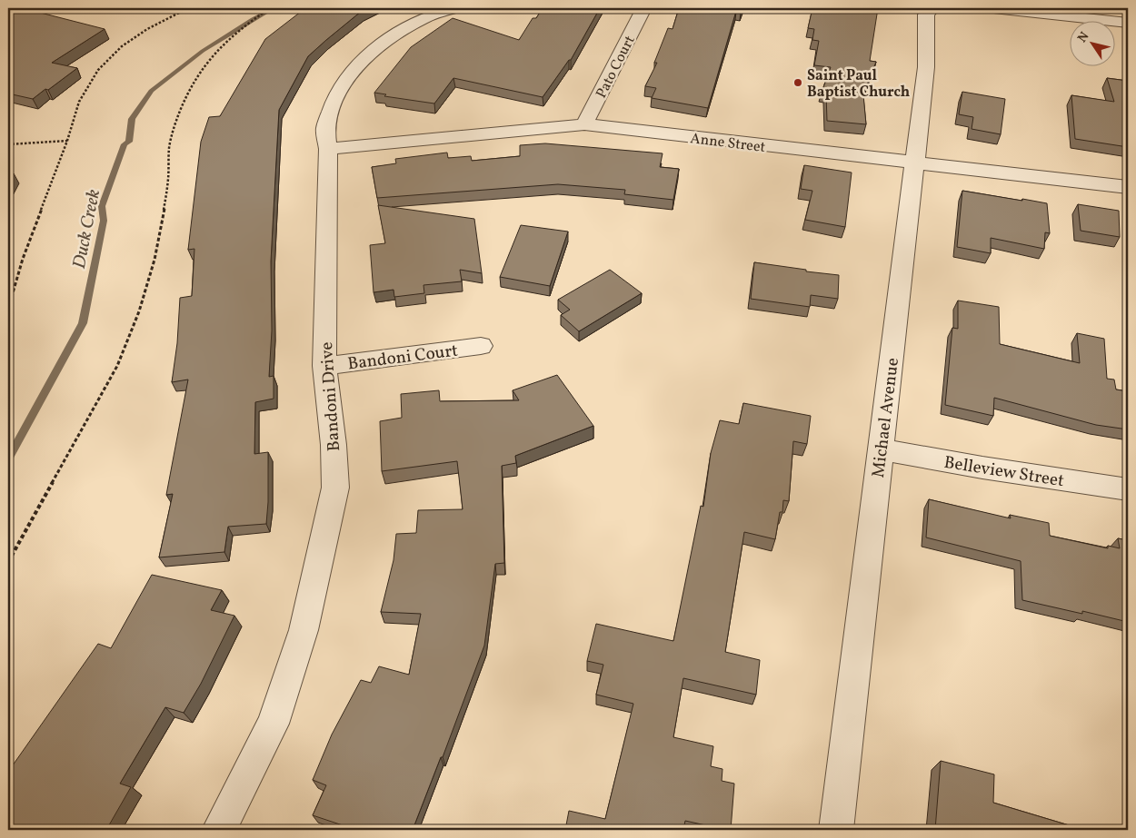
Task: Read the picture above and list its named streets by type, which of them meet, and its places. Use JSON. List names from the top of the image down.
{
  "streets": {
    "street": [
      "Pato Court",
      "Anne Street",
      "Bandoni Court",
      "Bandoni Drive",
      "Michael Avenue",
      "Belleview Street"
    ]
  },
  "crossings": [
    ["Pato Court", "Anne Street"],
    ["Anne Street", "Bandoni Drive"],
    ["Anne Street", "Michael Avenue"],
    ["Bandoni Court", "Bandoni Drive"],
    ["Michael Avenue", "Belleview Street"]
  ],
  "water": ["Duck Creek"],
  "places": ["Saint Paul Baptist Church"],
  "north": "top left"
}
